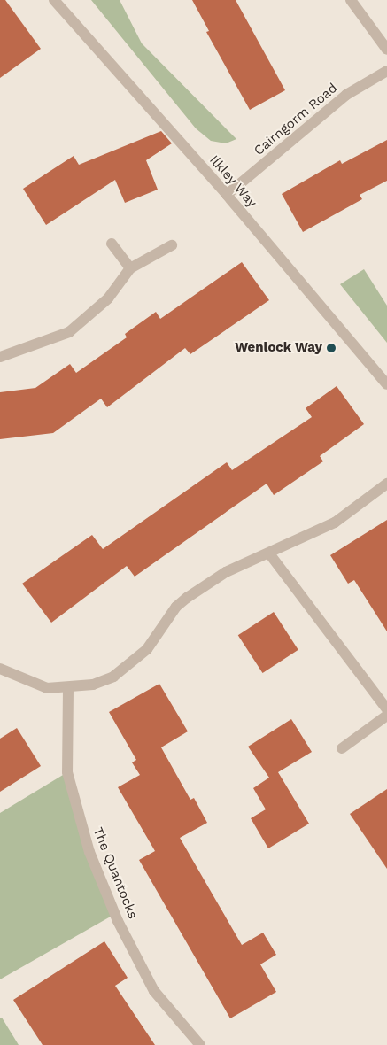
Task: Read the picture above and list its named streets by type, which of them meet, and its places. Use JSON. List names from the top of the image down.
{
  "streets": {
    "street": ["Cairngorm Road", "Ilkley Way", "The Quantocks"]
  },
  "crossings": [
    ["Cairngorm Road", "Ilkley Way"]
  ],
  "places": ["Wenlock Way"]
}
